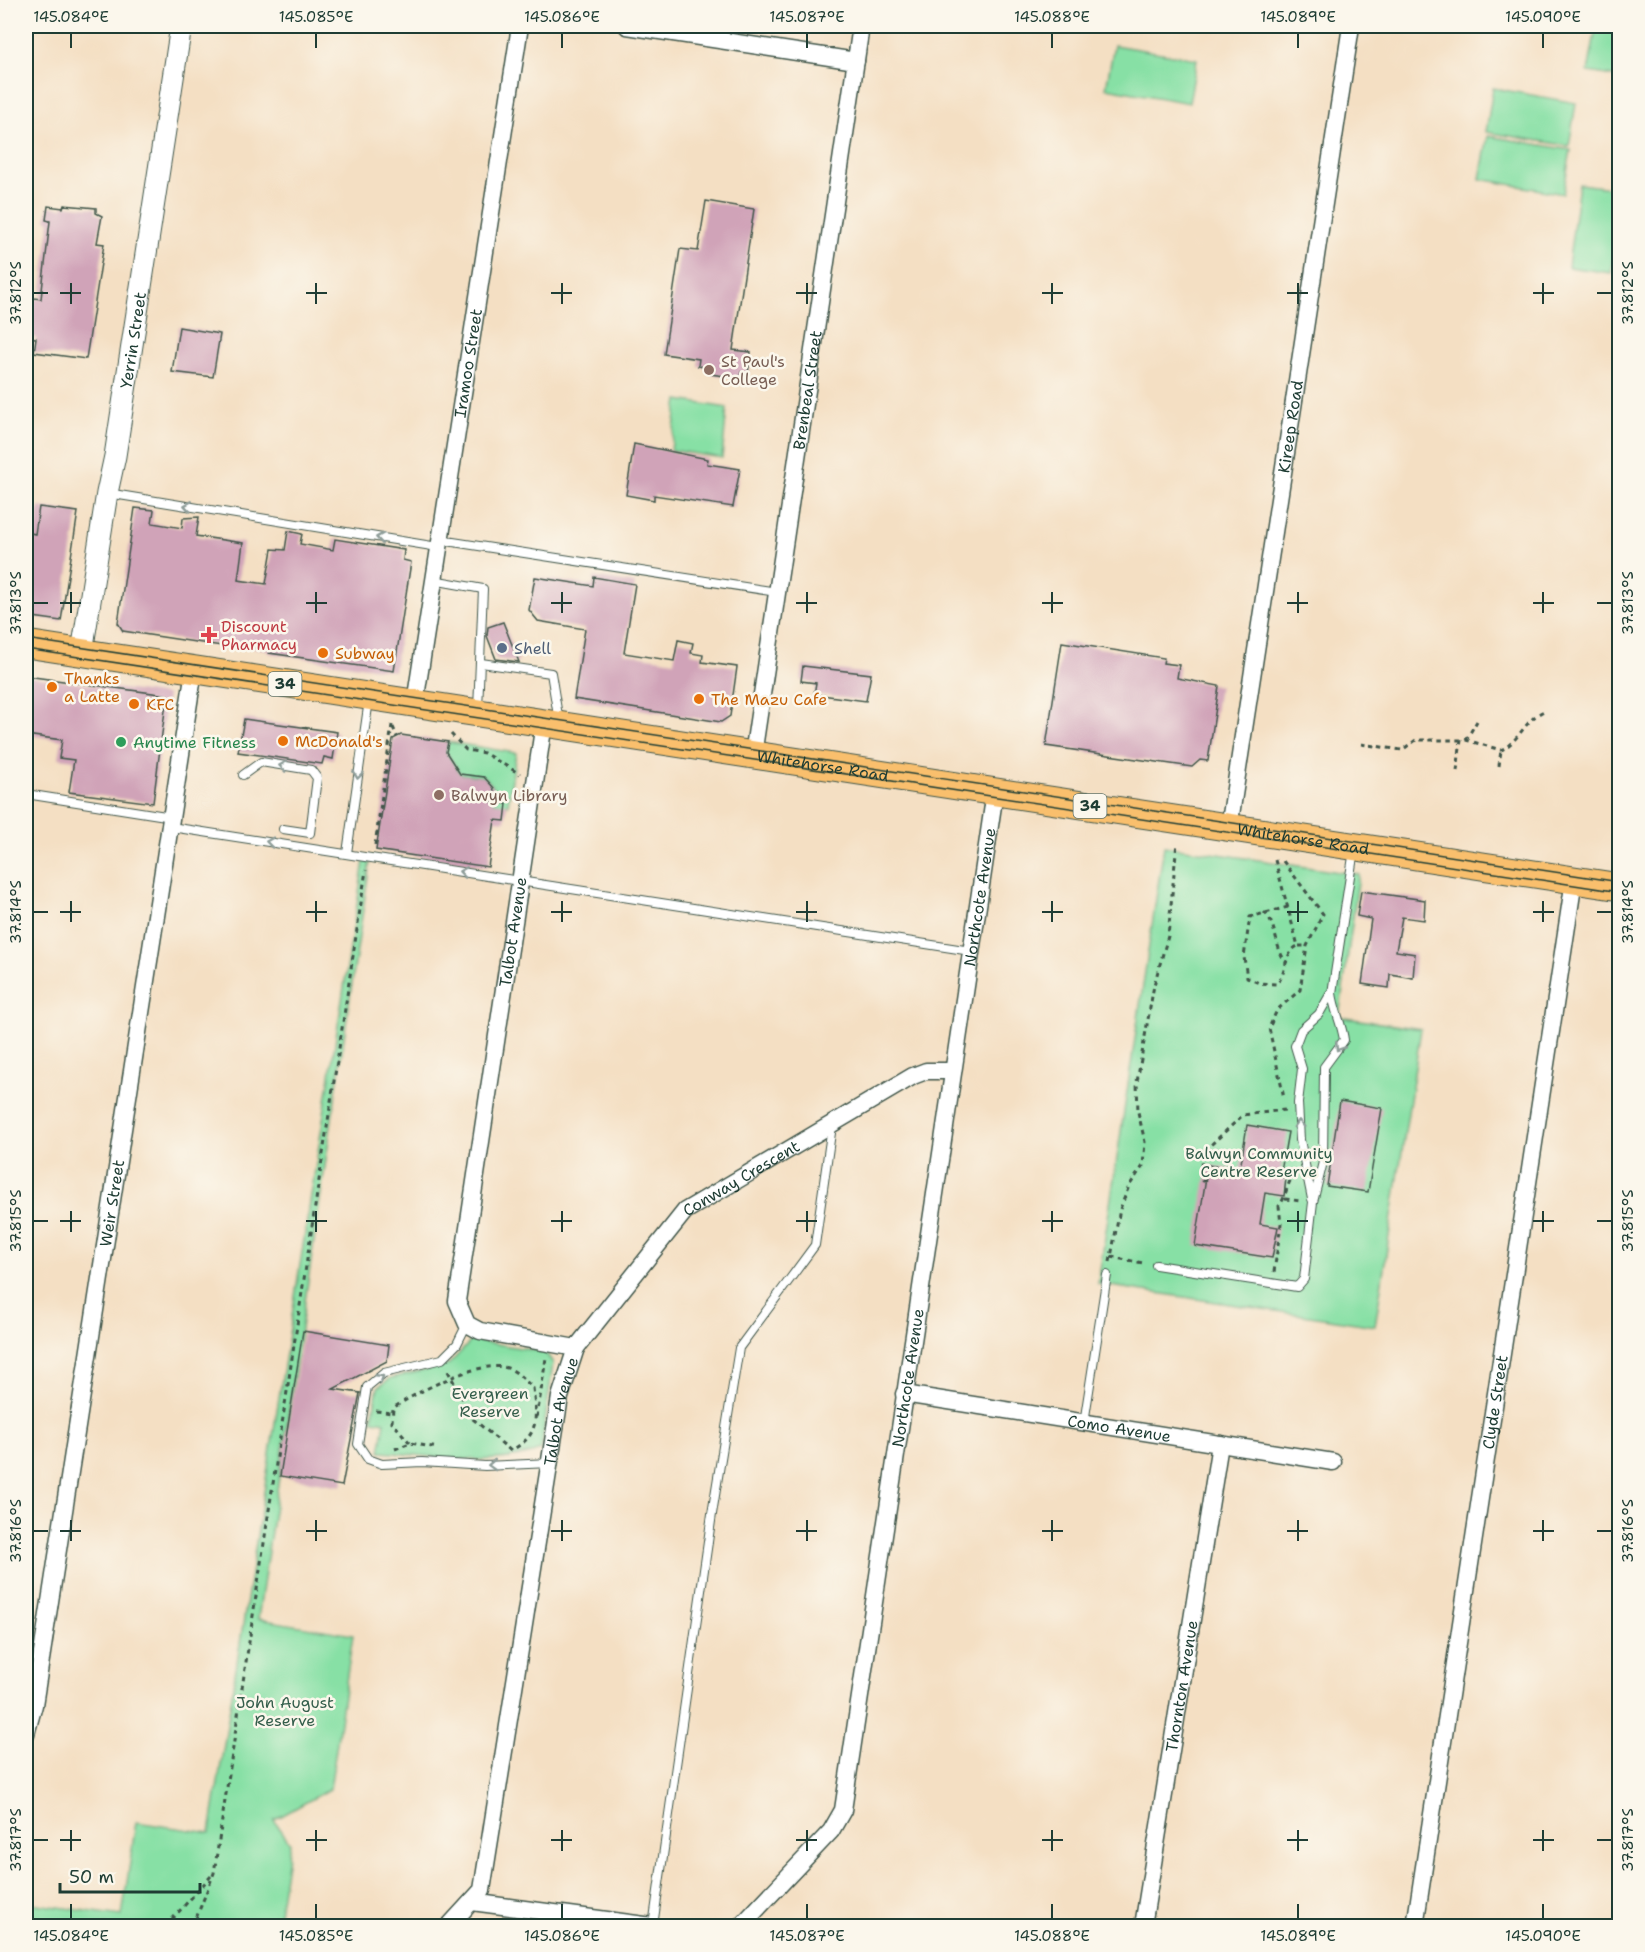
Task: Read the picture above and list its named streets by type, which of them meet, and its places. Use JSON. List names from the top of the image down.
{
  "streets": {
    "main road": ["34", "Whitehorse Road"],
    "street": [
      "Yerrin Street",
      "Iramoo Street",
      "Brenbeal Street",
      "Kireep Road",
      "Northcote Avenue",
      "Talbot Avenue",
      "Conway Crescent",
      "Weir Street",
      "Clyde Street",
      "Como Avenue",
      "Thornton Avenue"
    ]
  },
  "crossings": [
    ["Yerrin Street", "Whitehorse Road"],
    ["Iramoo Street", "Whitehorse Road"],
    ["Brenbeal Street", "Whitehorse Road"],
    ["Kireep Road", "Whitehorse Road"],
    ["Whitehorse Road", "Northcote Avenue"],
    ["Whitehorse Road", "Talbot Avenue"],
    ["Whitehorse Road", "Weir Street"],
    ["Whitehorse Road", "Clyde Street"],
    ["Northcote Avenue", "Conway Crescent"],
    ["Northcote Avenue", "Como Avenue"],
    ["Talbot Avenue", "Conway Crescent"],
    ["Como Avenue", "Thornton Avenue"]
  ],
  "parks": ["Balwyn Community Centre Reserve", "Evergreen Reserve", "John August Reserve"],
  "places": {
    "other": [
      "St Paul's College",
      "Shell",
      "Subway",
      "Thanks a Latte",
      "The Mazu Cafe",
      "KFC",
      "McDonald's",
      "Anytime Fitness",
      "Balwyn Library"
    ],
    "health": ["Discount Pharmacy"]
  },
  "scale_bar": "50 m",
  "coordinates": [
    "145.084°E",
    "145.085°E",
    "145.086°E",
    "145.087°E",
    "145.088°E",
    "145.089°E",
    "145.090°E",
    "37.812°S",
    "37.813°S",
    "37.814°S",
    "37.815°S",
    "37.816°S",
    "37.817°S"
  ]
}
